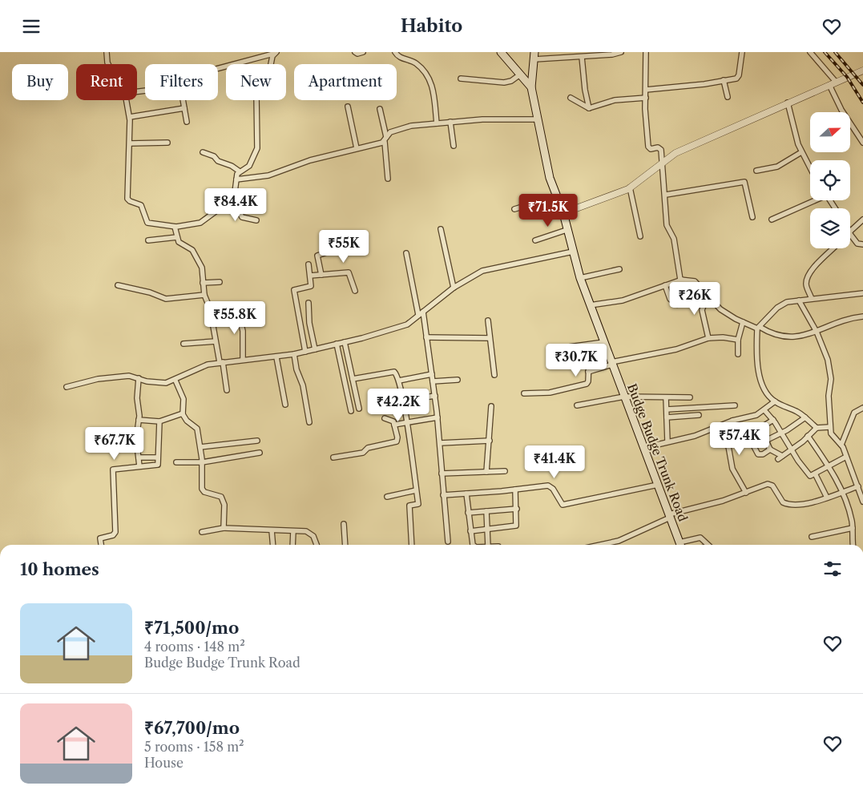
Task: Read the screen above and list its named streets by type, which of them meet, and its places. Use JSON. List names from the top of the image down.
{
  "streets": {
    "main road": ["Budge Budge Trunk Road"]
  },
  "north": "right",
  "page": {
    "header": "Habito",
    "chip": [
      "Buy",
      "Rent",
      "Filters",
      "New",
      "Apartment"
    ],
    "price": [
      "₹84.4K",
      "₹71.5K",
      "₹55K",
      "₹26K",
      "₹55.8K",
      "₹30.7K",
      "₹42.2K",
      "₹57.4K",
      "₹67.7K",
      "₹41.4K"
    ],
    "heading": "10 homes",
    "list": [
      {
        "name": "₹71,500/mo",
        "note": "4 rooms · 148 m² · Budge Budge Trunk Road"
      },
      {
        "name": "₹67,700/mo",
        "note": "5 rooms · 158 m² · House"
      }
    ]
  }
}
